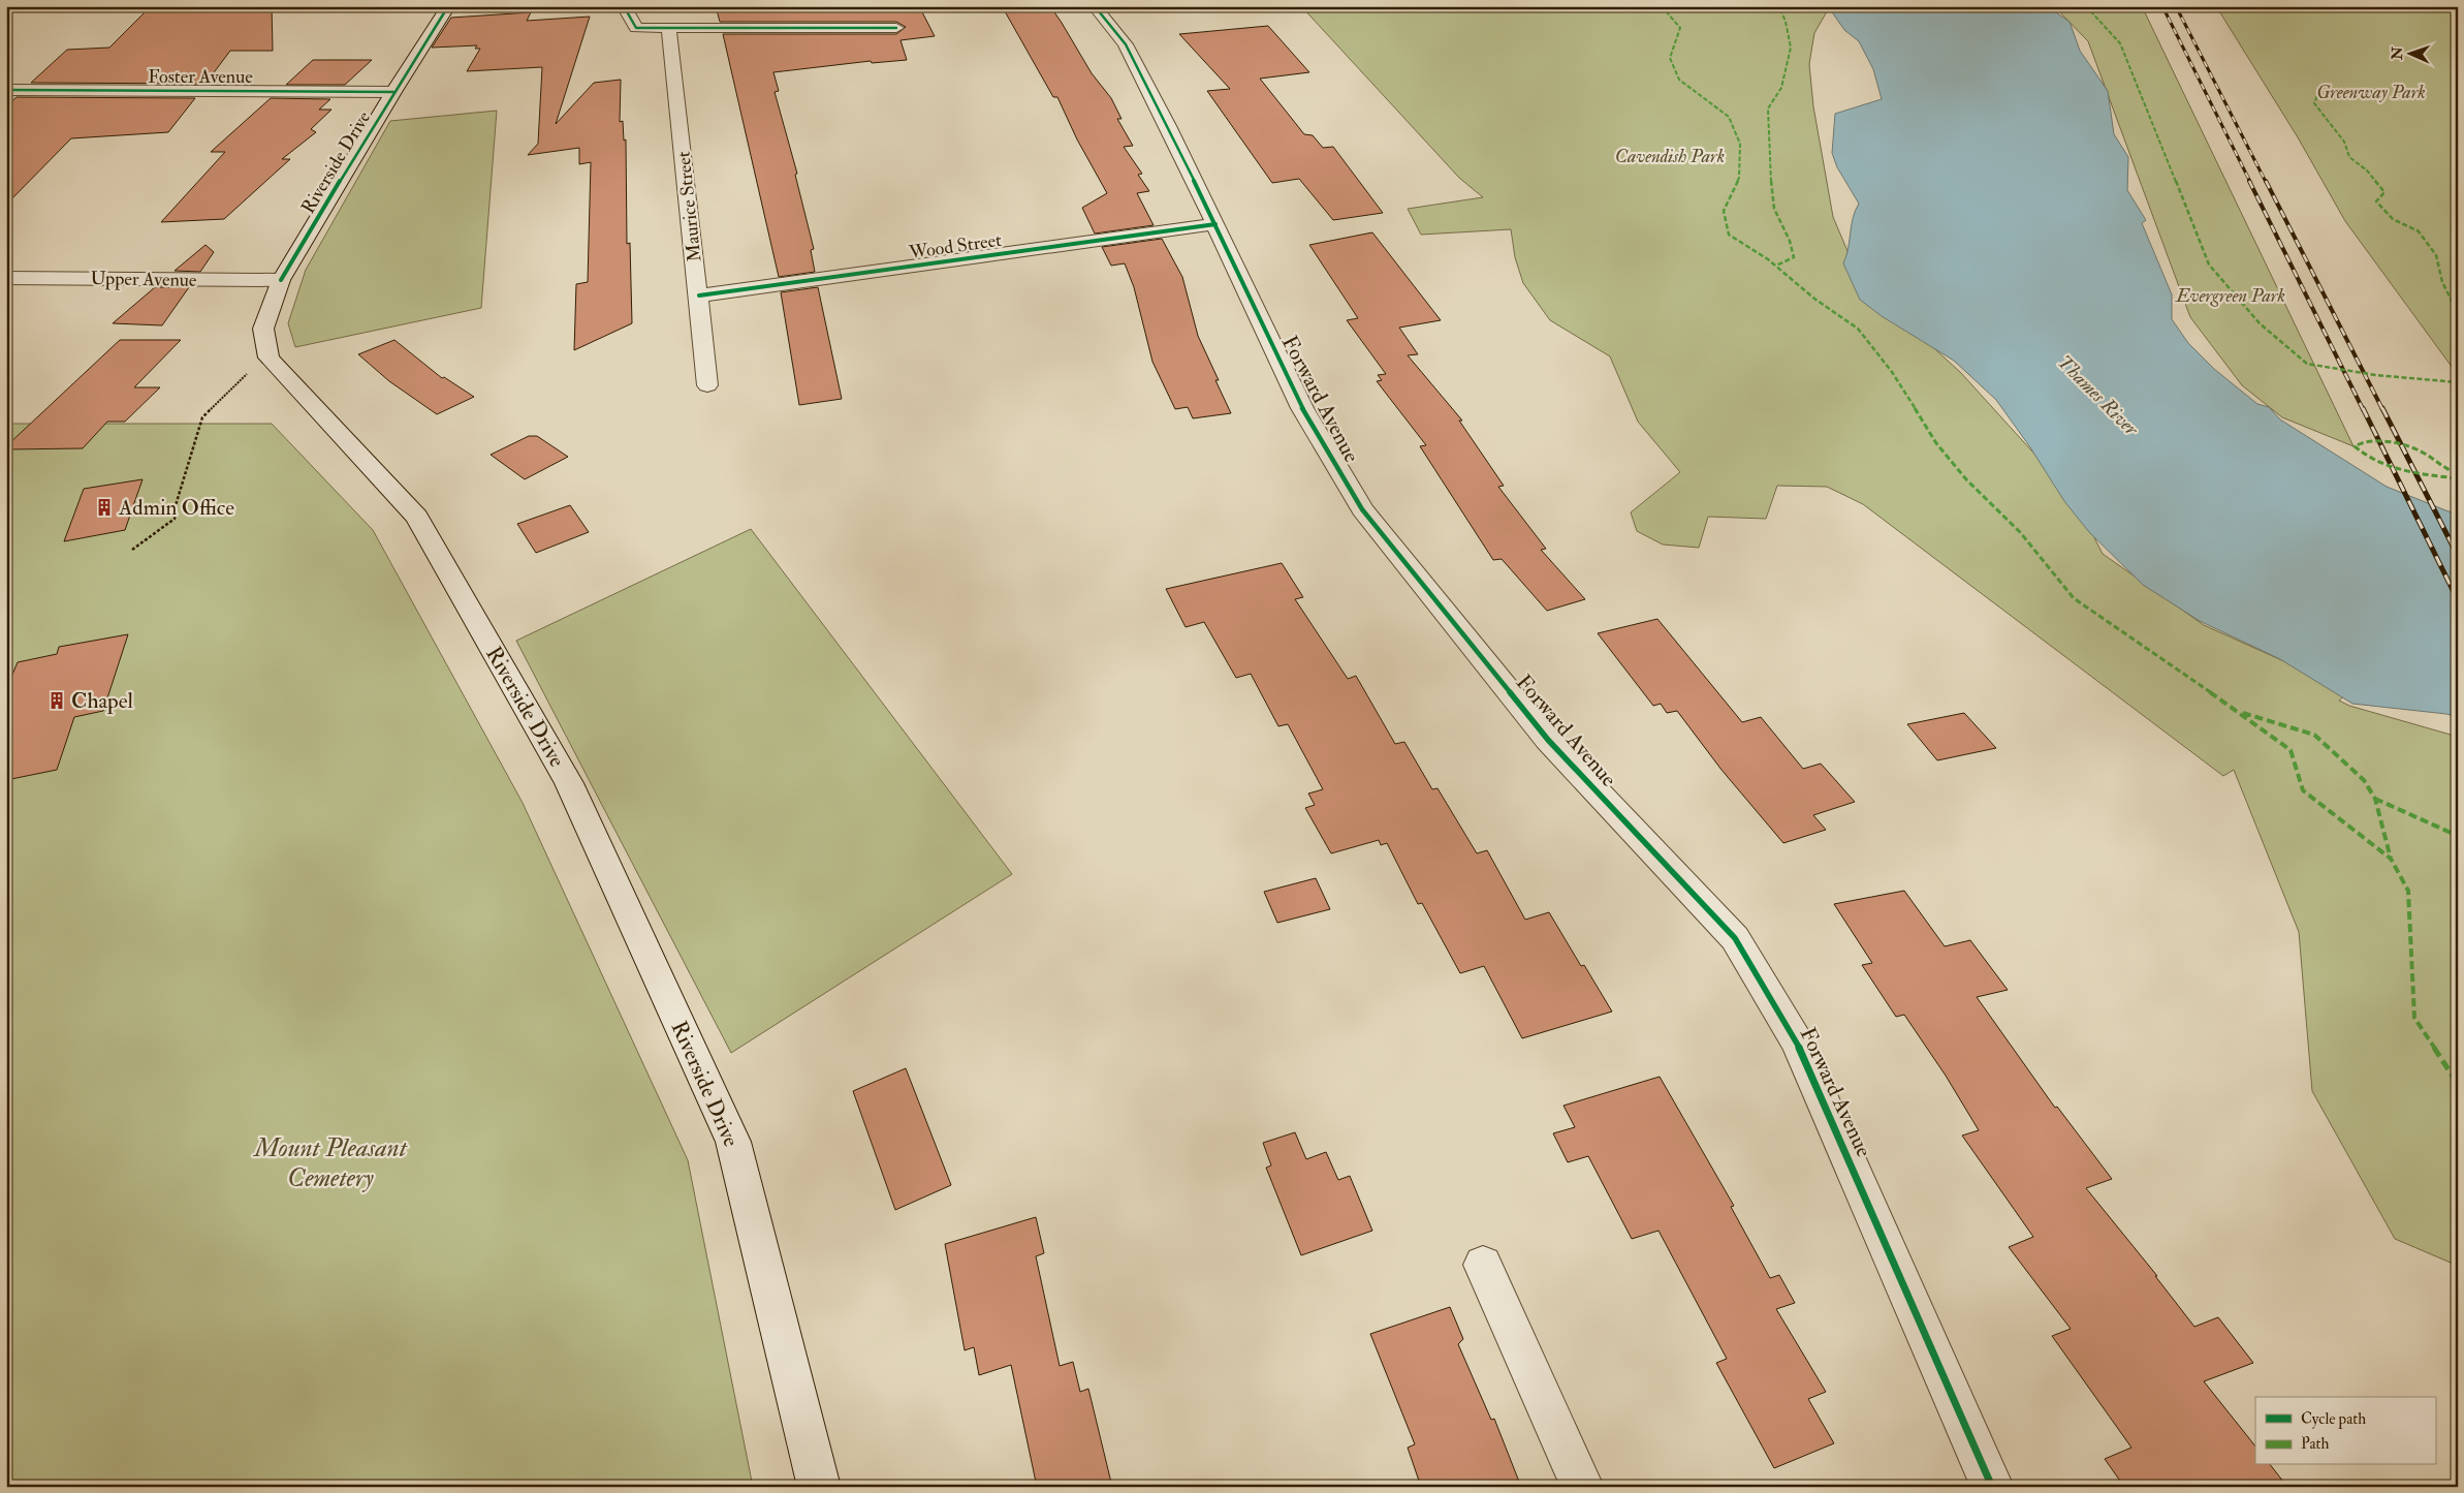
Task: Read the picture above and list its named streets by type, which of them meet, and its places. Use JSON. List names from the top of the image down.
{
  "streets": {
    "street": [
      "Foster Avenue",
      "Riverside Drive",
      "Maurice Street",
      "Wood Street",
      "Upper Avenue",
      "Forward Avenue"
    ]
  },
  "crossings": [
    ["Foster Avenue", "Riverside Drive"],
    ["Riverside Drive", "Upper Avenue"],
    ["Maurice Street", "Wood Street"],
    ["Wood Street", "Forward Avenue"]
  ],
  "water": ["Thames River"],
  "parks": [
    "Greenway Park",
    "Cavendish Park",
    "Evergreen Park",
    "Mount Pleasant Cemetery"
  ],
  "places": {
    "building": ["Admin Office", "Chapel"]
  },
  "legend": ["Cycle path", "Path"],
  "north": "left"
}
